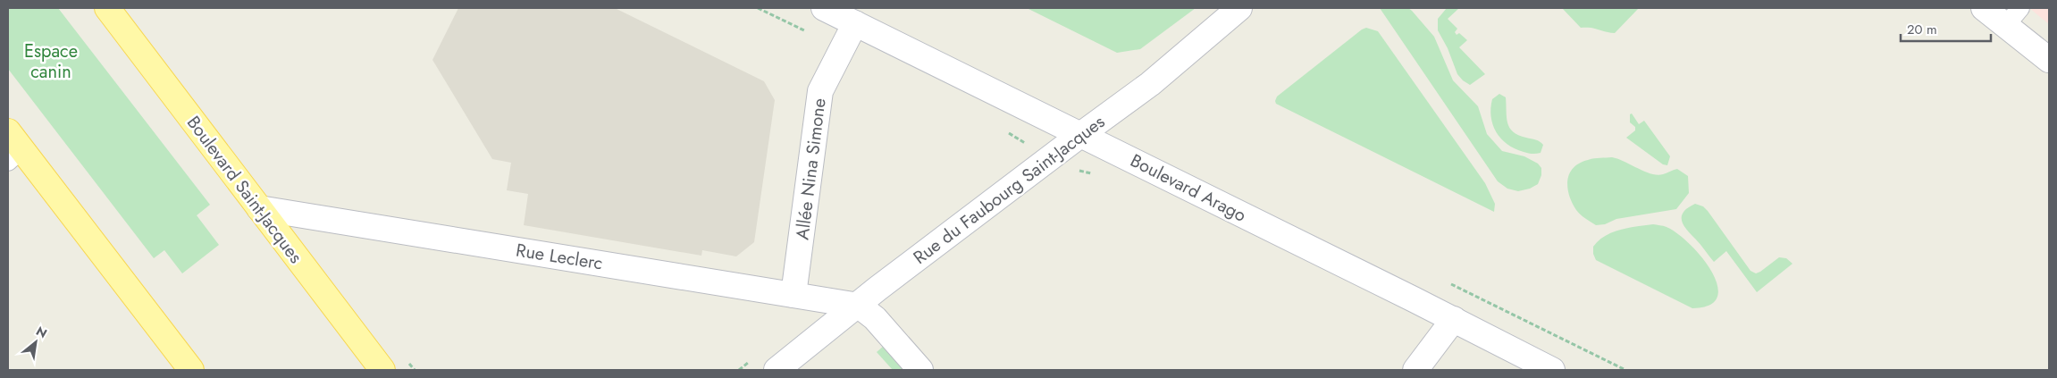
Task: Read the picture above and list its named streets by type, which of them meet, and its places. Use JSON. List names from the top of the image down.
{
  "streets": {
    "main road": ["Boulevard Saint-Jacques"],
    "street": [
      "Allée Nina Simone",
      "Boulevard Arago",
      "Rue du Faubourg Saint-Jacques",
      "Rue Leclerc"
    ]
  },
  "crossings": [
    ["Allée Nina Simone", "Boulevard Arago"],
    ["Allée Nina Simone", "Rue Leclerc"],
    ["Boulevard Arago", "Rue du Faubourg Saint-Jacques"],
    ["Boulevard Saint-Jacques", "Rue Leclerc"],
    ["Rue du Faubourg Saint-Jacques", "Rue Leclerc"]
  ],
  "parks": ["Espace canin"],
  "scale_bar": "20 m",
  "north": "top right"
}
